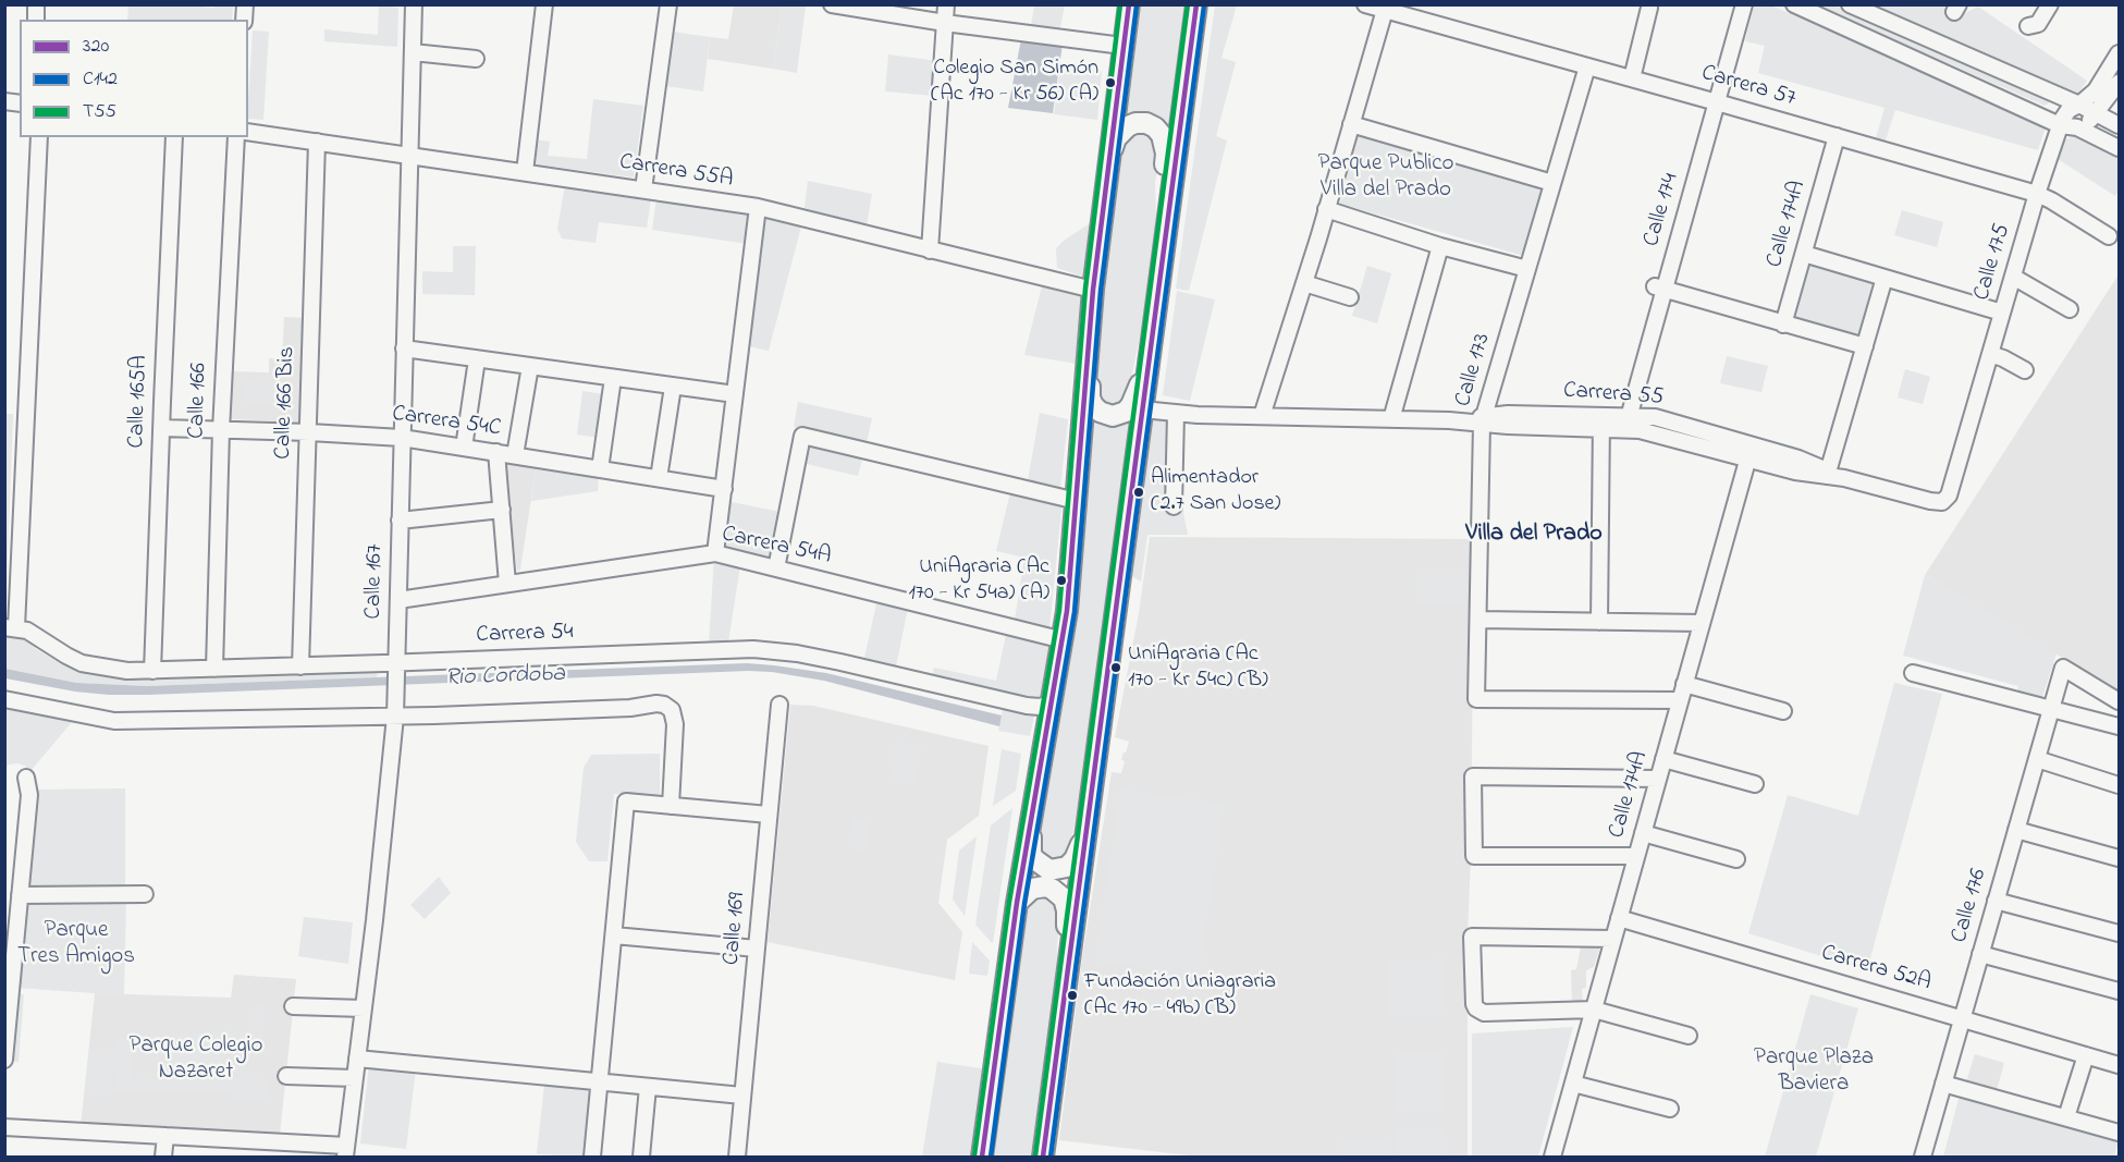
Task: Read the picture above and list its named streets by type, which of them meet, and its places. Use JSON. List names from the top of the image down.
{
  "streets": {
    "street": [
      "Carrera 57",
      "Carrera 55A",
      "Calle 174",
      "Calle 174A",
      "Calle 175",
      "Calle 173",
      "Carrera 55",
      "Calle 166",
      "Calle 165A",
      "Calle 166 Bis",
      "Carrera 54C",
      "Carrera 54A",
      "Calle 167",
      "Carrera 54",
      "Calle 176",
      "Calle 169",
      "Carrera 52A"
    ]
  },
  "crossings": [
    ["Carrera 57", "Calle 174"],
    ["Carrera 57", "Calle 174A"],
    ["Carrera 57", "Calle 175"],
    ["Carrera 57", "Calle 173"],
    ["Carrera 55A", "Calle 166 Bis"],
    ["Carrera 55A", "Calle 167"],
    ["Calle 174", "Carrera 55"],
    ["Calle 174A", "Calle 173"],
    ["Calle 174A", "Carrera 55"],
    ["Calle 174A", "Carrera 52A"],
    ["Calle 175", "Carrera 55"],
    ["Calle 173", "Carrera 55"],
    ["Calle 166", "Carrera 54C"],
    ["Calle 166", "Carrera 54"],
    ["Calle 165A", "Carrera 54C"],
    ["Calle 165A", "Carrera 54"],
    ["Calle 166 Bis", "Carrera 54C"],
    ["Calle 166 Bis", "Carrera 54"],
    ["Carrera 54C", "Calle 167"],
    ["Carrera 54A", "Calle 167"],
    ["Calle 167", "Carrera 54"],
    ["Calle 176", "Carrera 52A"]
  ],
  "districts": ["Villa del Prado"],
  "water": ["Rio Cordoba"],
  "parks": [
    "Parque Publico Villa del Prado",
    "Parque Tres Amigos",
    "Parque Colegio Nazaret",
    "Parque Plaza Baviera"
  ],
  "places": [
    "Colegio San Simón (Ac 170 - Kr 56) (A)",
    "Alimentador (2.7 San Jose)",
    "UniAgraria (Ac 170 - Kr 54a) (A)",
    "UniAgraria (Ac 170 - Kr 54c) (B)",
    "Fundación Uniagraria (Ac 170 - 49b) (B)"
  ],
  "lines": ["transit line 320", "transit line T55", "transit line C142"],
  "legend": ["320", "C142", "T55"]
}
